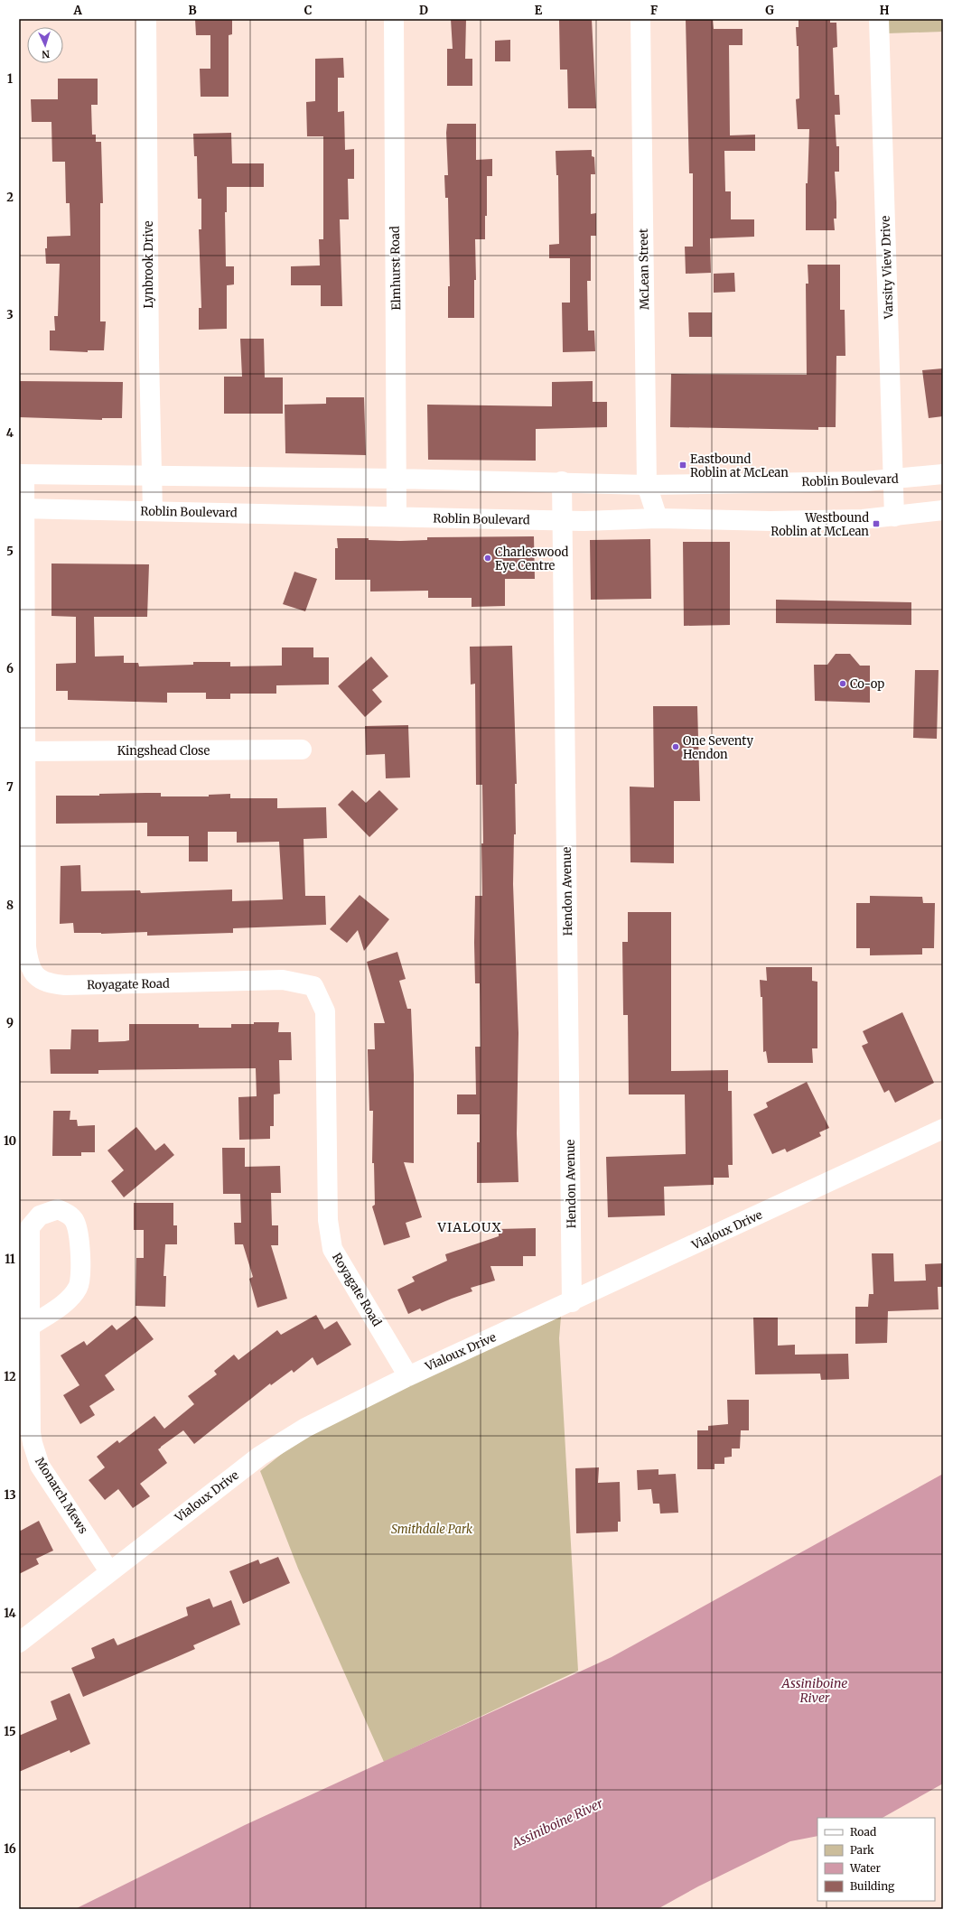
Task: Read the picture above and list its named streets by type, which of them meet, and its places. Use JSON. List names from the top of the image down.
{
  "streets": {
    "street": [
      "Lynbrook Drive",
      "Varsity View Drive",
      "Elmhurst Road",
      "McLean Street",
      "Roblin Boulevard",
      "Kingshead Close",
      "Hendon Avenue",
      "Royagate Road",
      "Vialoux Drive",
      "Monarch Mews"
    ]
  },
  "crossings": [
    ["Lynbrook Drive", "Roblin Boulevard"],
    ["Varsity View Drive", "Roblin Boulevard"],
    ["Elmhurst Road", "Roblin Boulevard"],
    ["McLean Street", "Roblin Boulevard"],
    ["Roblin Boulevard", "Hendon Avenue"],
    ["Roblin Boulevard", "Royagate Road"],
    ["Kingshead Close", "Royagate Road"],
    ["Hendon Avenue", "Vialoux Drive"],
    ["Royagate Road", "Vialoux Drive"],
    ["Vialoux Drive", "Monarch Mews"]
  ],
  "districts": ["VIALOUX"],
  "water": ["Assiniboine River"],
  "parks": ["Smithdale Park"],
  "places": {
    "transit": ["Eastbound Roblin at McLean", "Westbound Roblin at McLean"],
    "other": ["Charleswood Eye Centre", "Co-op", "One Seventy Hendon"]
  },
  "legend": [
    "Road",
    "Park",
    "Water",
    "Building"
  ],
  "north": "bottom",
  "grid": {
    "columns": [
      "A",
      "B",
      "C",
      "D",
      "E",
      "F",
      "G",
      "H"
    ],
    "rows": [
      "1",
      "2",
      "3",
      "4",
      "5",
      "6",
      "7",
      "8",
      "9",
      "10",
      "11",
      "12",
      "13",
      "14",
      "15",
      "16"
    ]
  }
}
